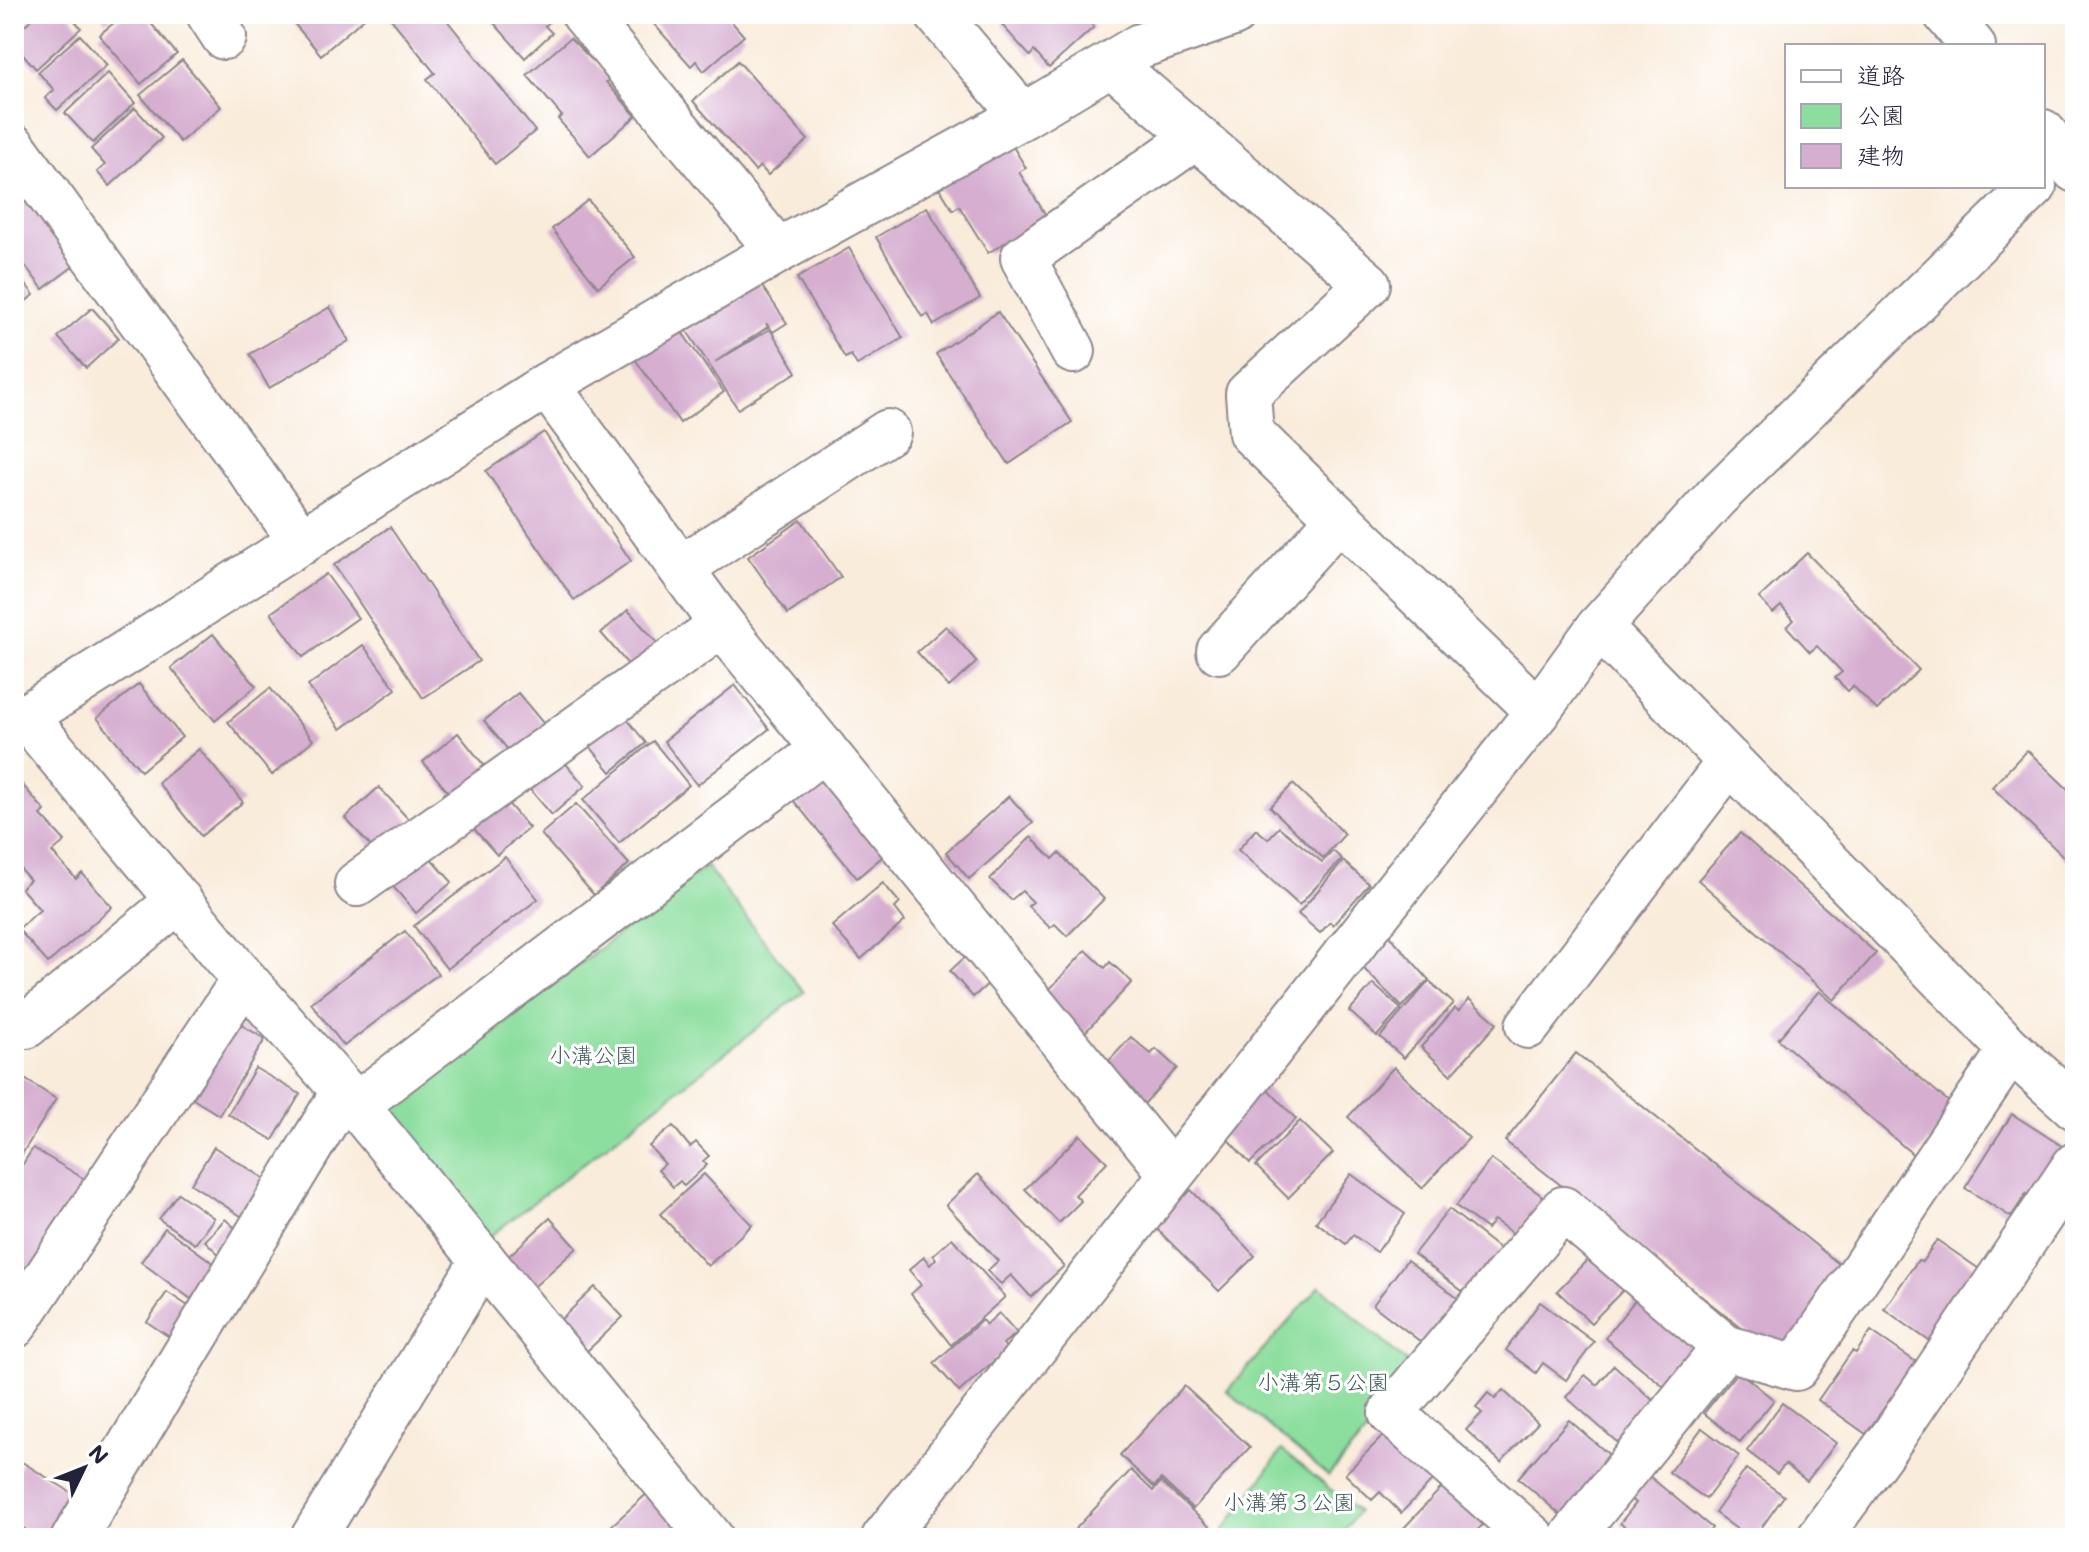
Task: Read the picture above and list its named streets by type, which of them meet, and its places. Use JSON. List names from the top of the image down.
{
  "parks": ["小溝公園", "小溝第５公園", "小溝第３公園"],
  "legend": ["道路", "公園", "建物"],
  "north": "top right"
}
